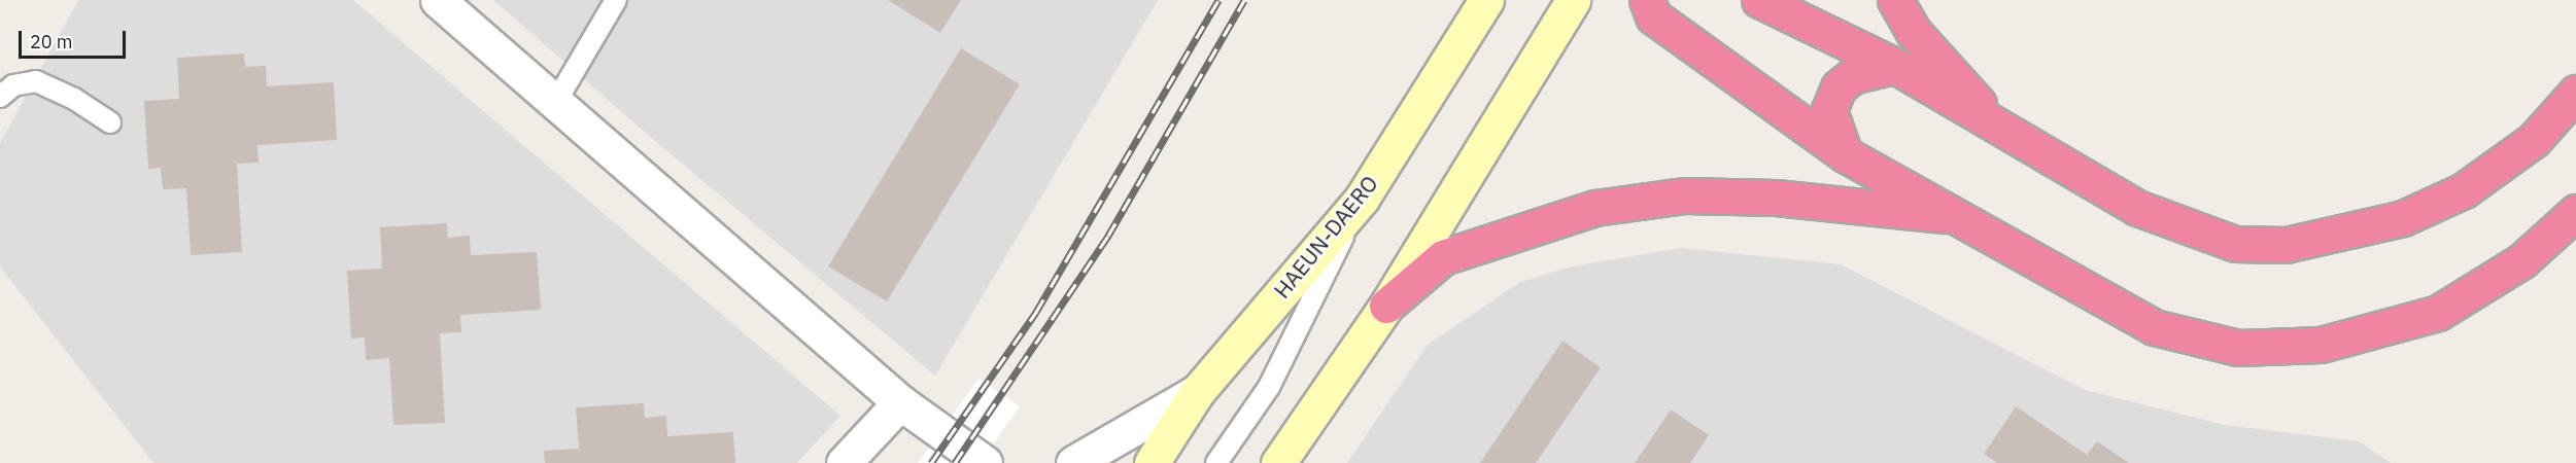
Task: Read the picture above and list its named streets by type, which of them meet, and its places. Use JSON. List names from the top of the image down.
{
  "streets": {
    "main road": ["HAEUN-DAERO"]
  },
  "scale_bar": "20 m"
}
